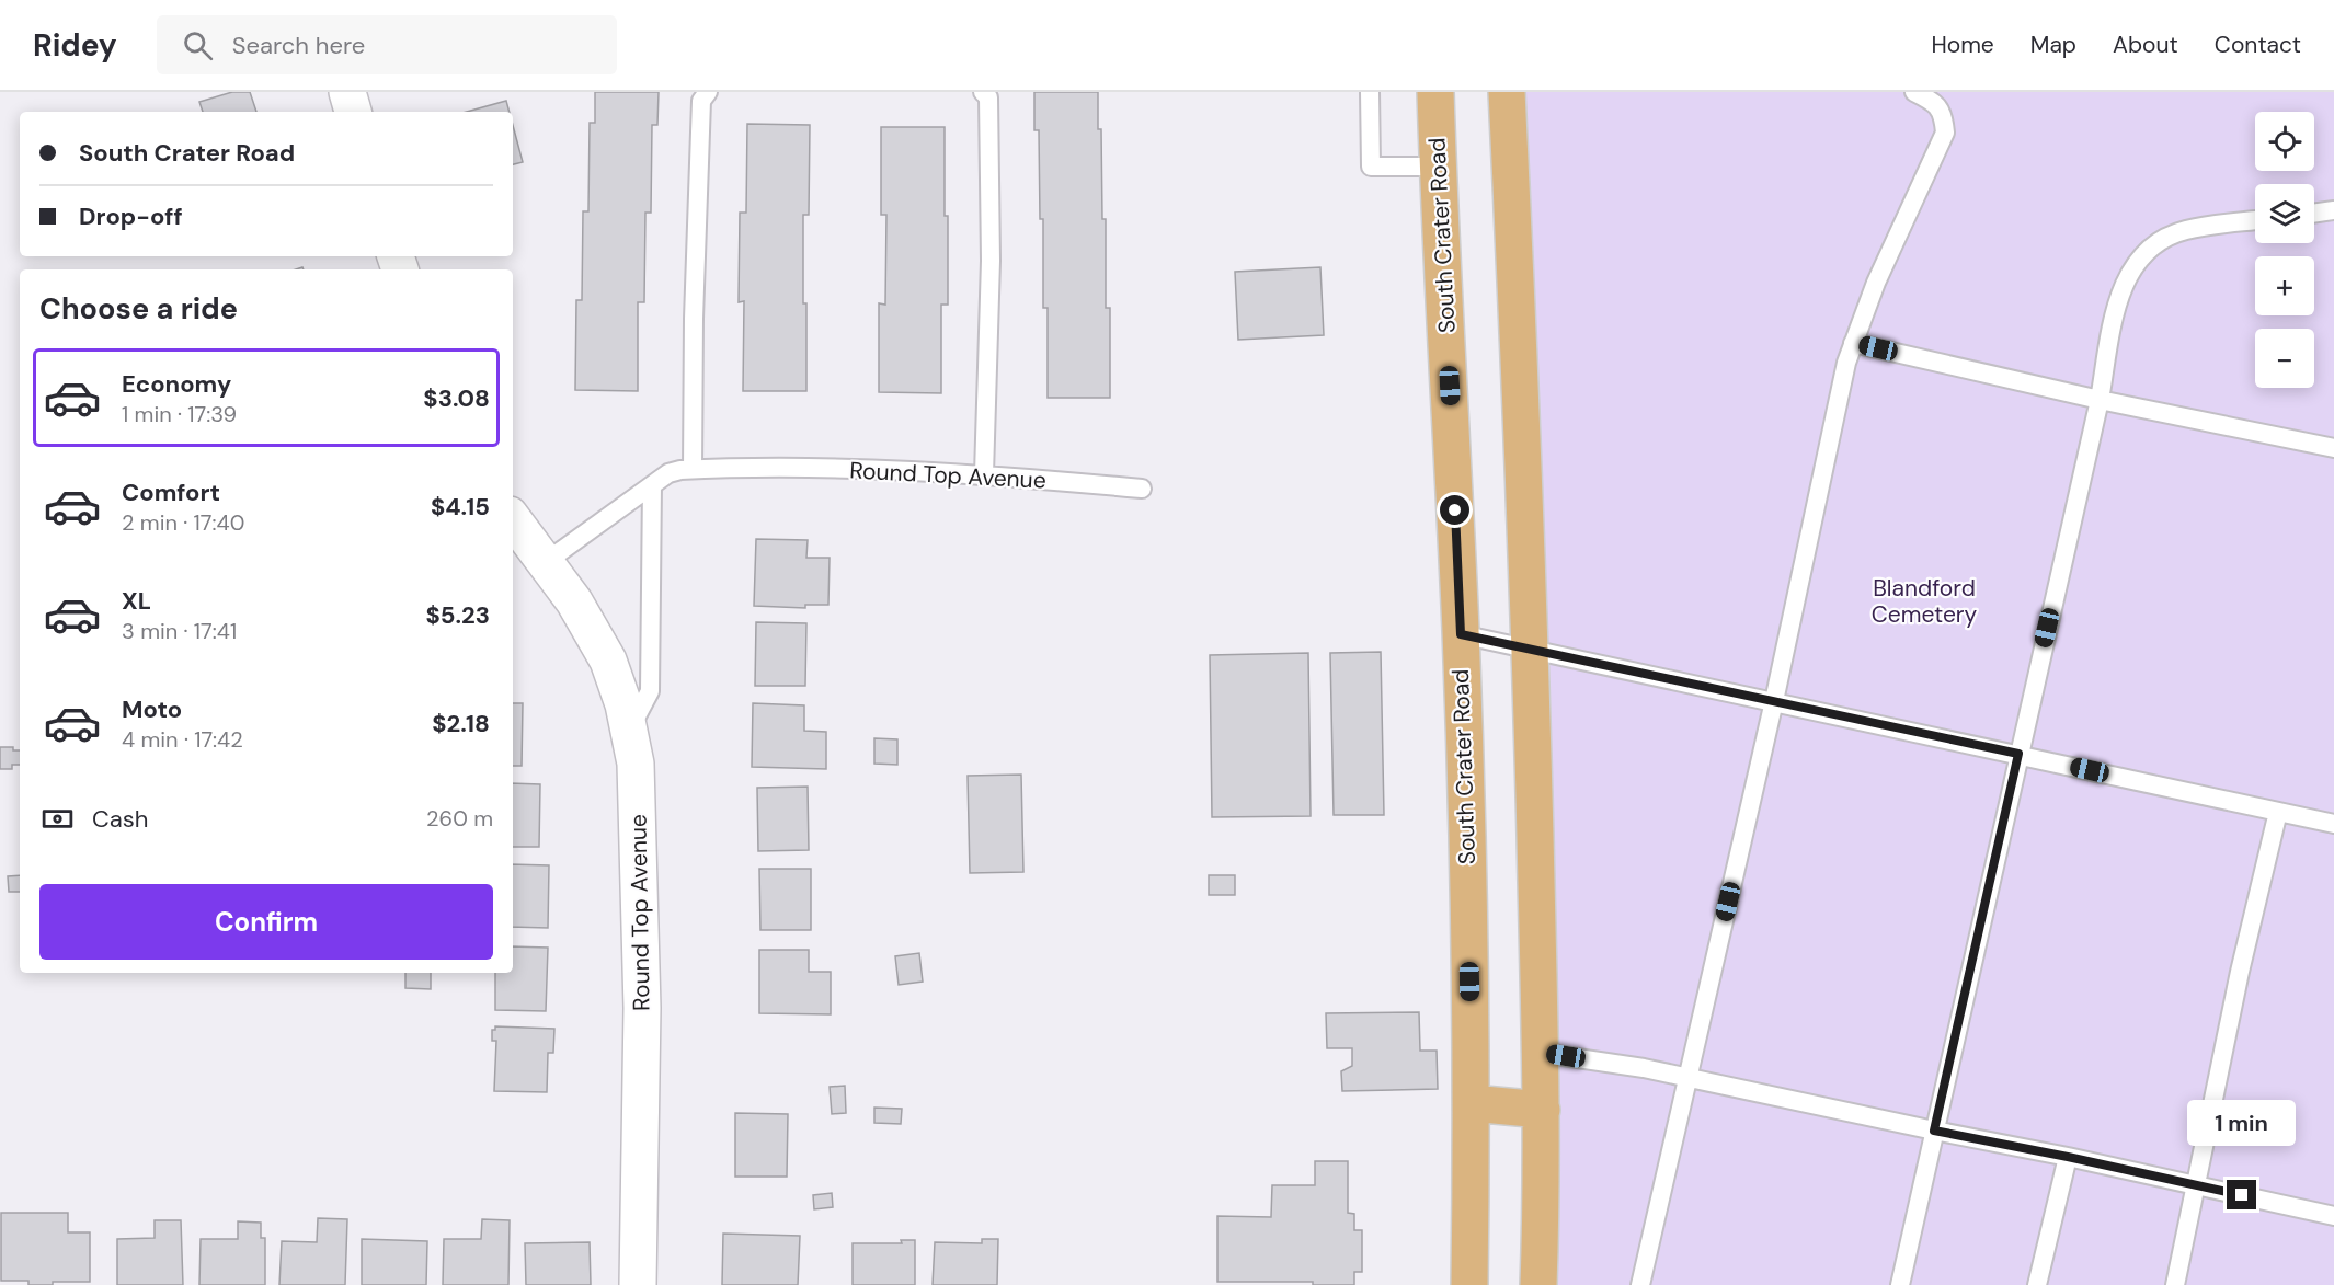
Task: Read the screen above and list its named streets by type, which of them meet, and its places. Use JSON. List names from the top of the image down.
{
  "streets": {
    "main road": ["South Crater Road"],
    "street": ["Round Top Avenue"]
  },
  "parks": ["Blandford Cemetery"],
  "page": {
    "header": "Ridey",
    "search": "Search here",
    "nav": [
      "Home",
      "Map",
      "About",
      "Contact"
    ],
    "map_buttons": ["+", "−"],
    "banner": ["South Crater Road", "Drop-off"],
    "heading": "Choose a ride",
    "list": [
      {
        "name": "Economy",
        "note": "1 min · 17:39",
        "value": "$3.08"
      },
      {
        "name": "Comfort",
        "note": "2 min · 17:40",
        "value": "$4.15"
      },
      {
        "name": "XL",
        "note": "3 min · 17:41",
        "value": "$5.23"
      },
      {
        "name": "Moto",
        "note": "4 min · 17:42",
        "value": "$2.18"
      }
    ],
    "pay": ["Cash", "260 m"],
    "buttons": "Confirm",
    "bubble": "1 min"
  }
}
